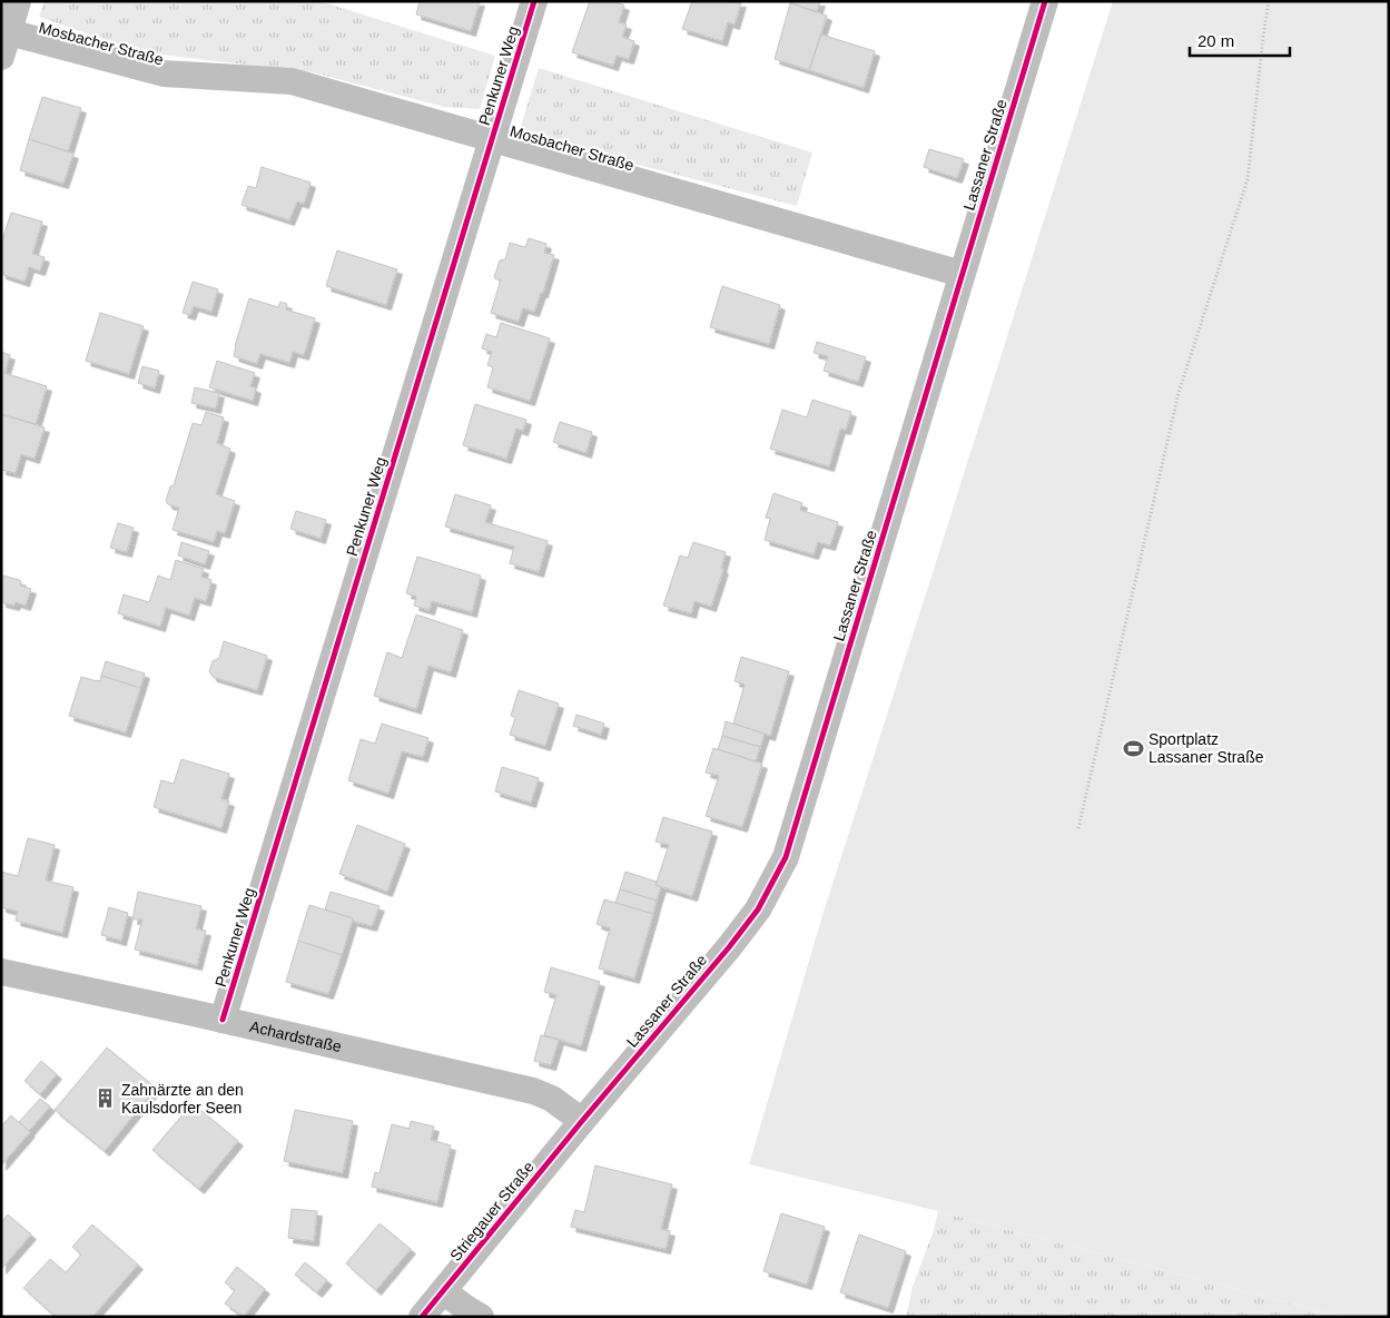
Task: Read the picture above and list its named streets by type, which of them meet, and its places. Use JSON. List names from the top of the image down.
{
  "streets": {
    "street": [
      "Mosbacher Straße",
      "Penkuner Weg",
      "Lassaner Straße",
      "Achardstraße",
      "Striegauer Straße"
    ]
  },
  "crossings": [
    ["Mosbacher Straße", "Penkuner Weg"],
    ["Mosbacher Straße", "Lassaner Straße"],
    ["Penkuner Weg", "Achardstraße"],
    ["Lassaner Straße", "Achardstraße"],
    ["Lassaner Straße", "Striegauer Straße"],
    ["Achardstraße", "Striegauer Straße"]
  ],
  "places": {
    "sports": ["Sportplatz Lassaner Straße"],
    "building": ["Zahnärzte an den Kaulsdorfer Seen"]
  },
  "scale_bar": "20 m"
}
